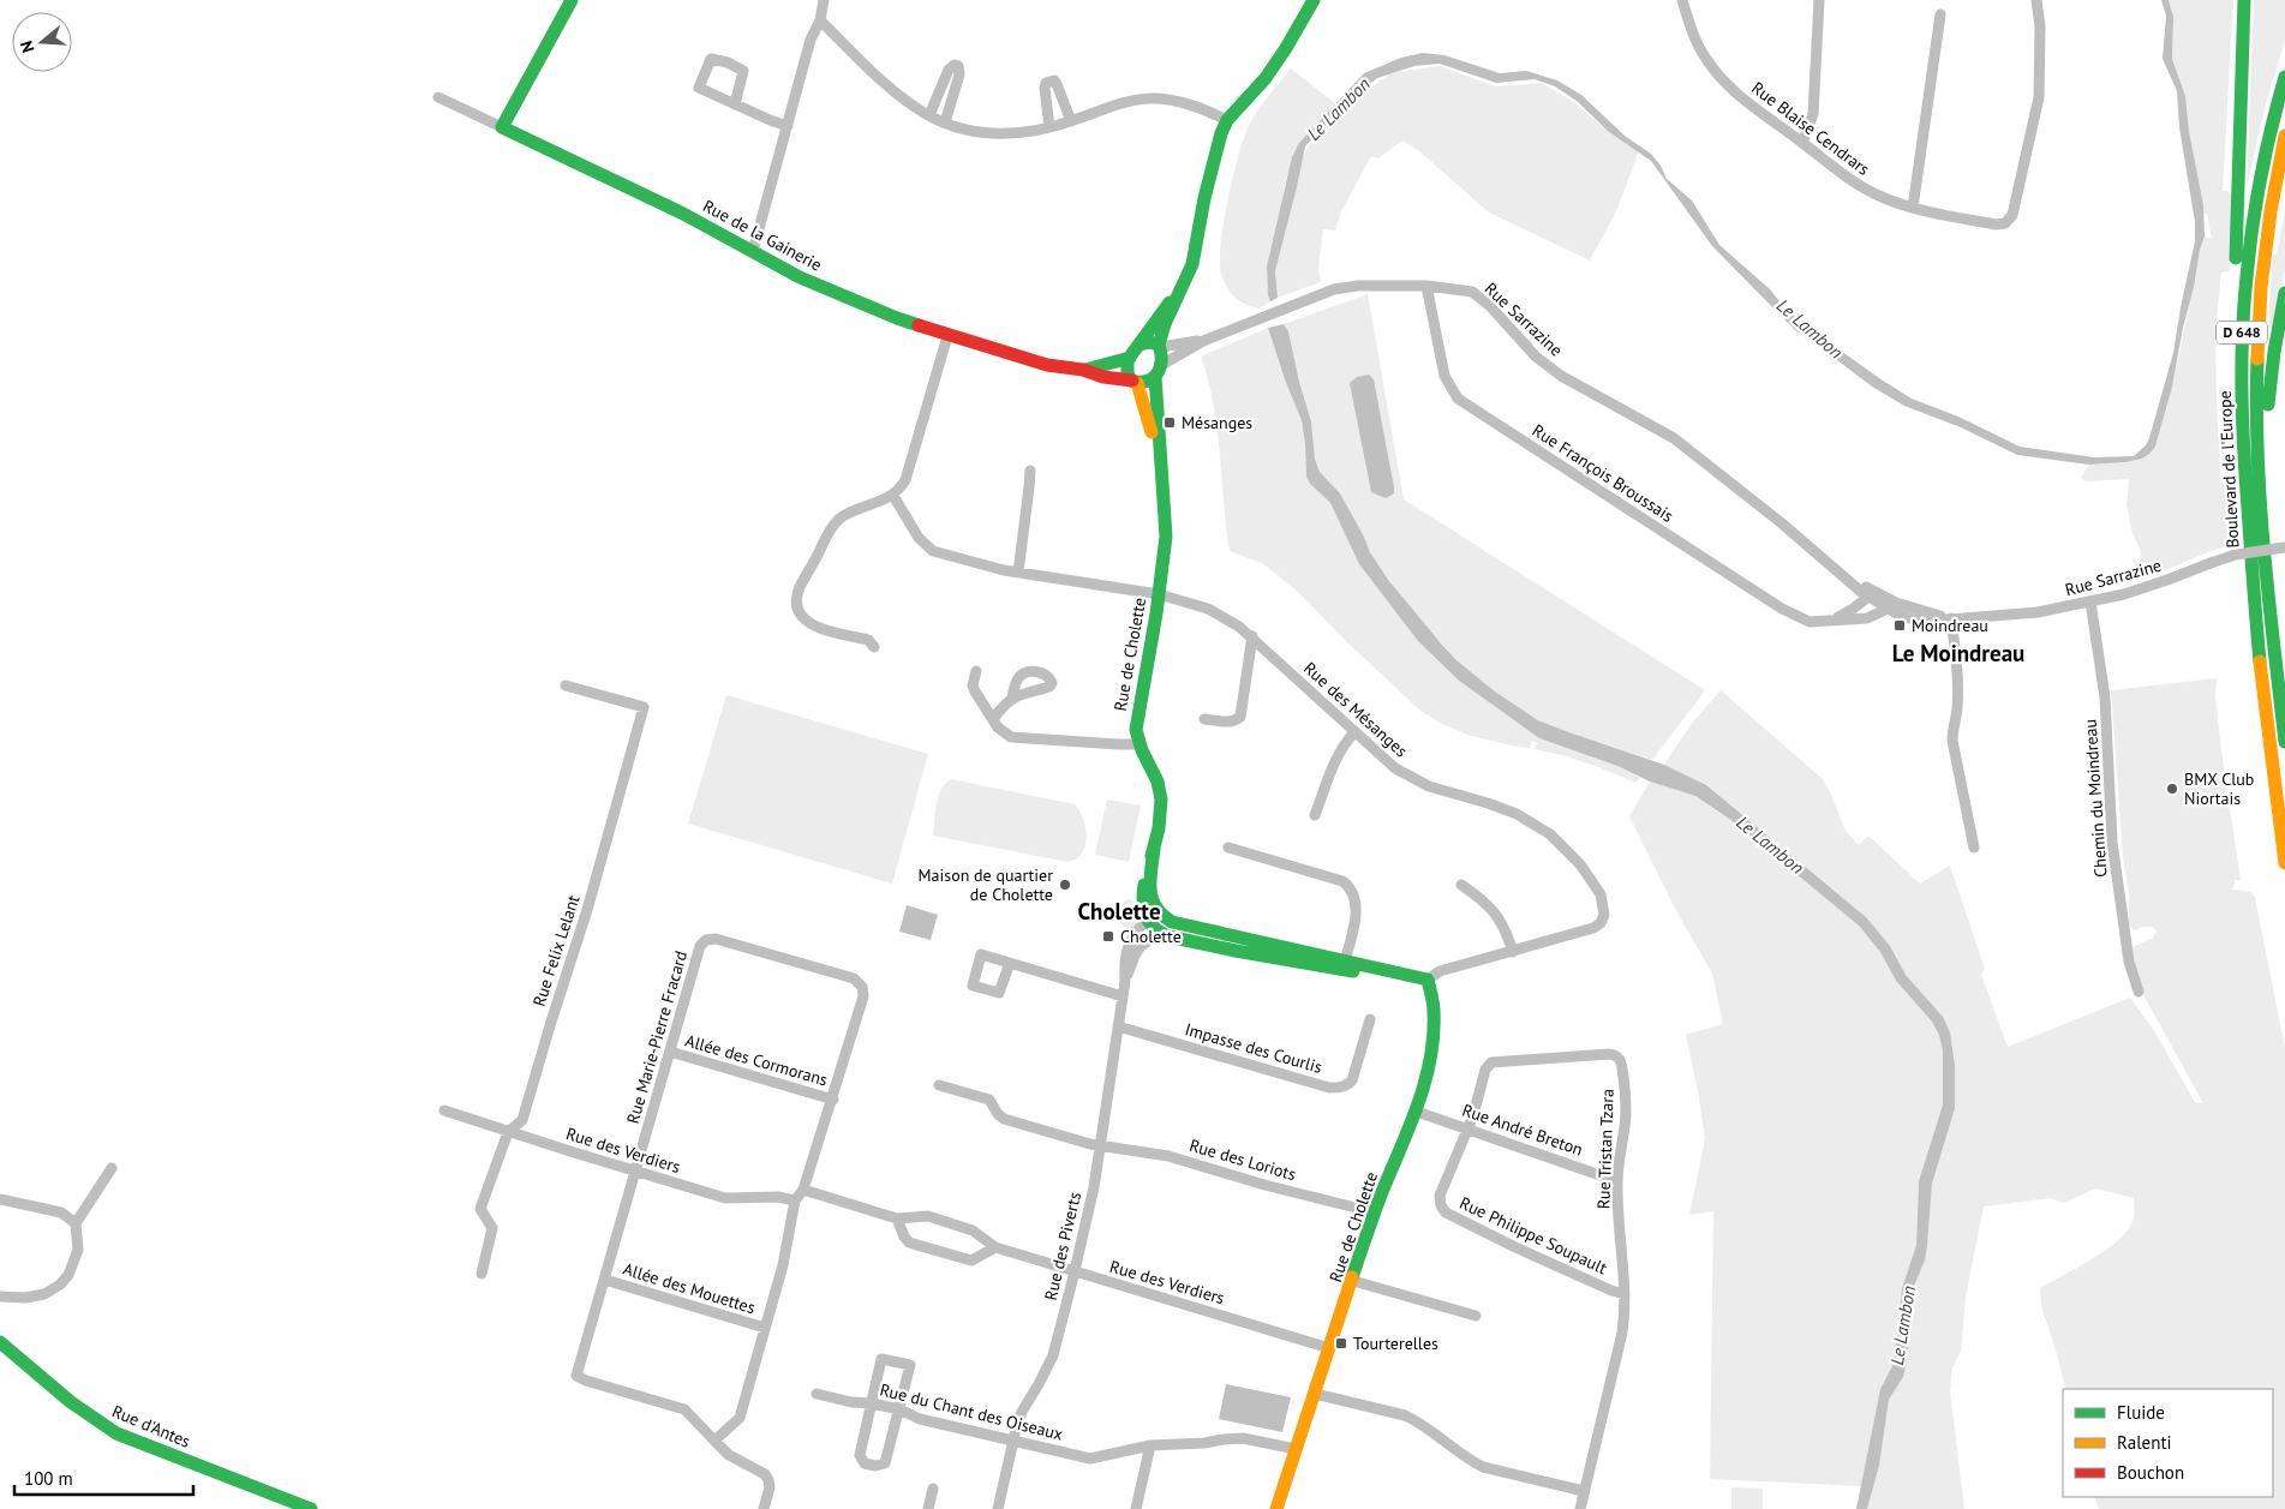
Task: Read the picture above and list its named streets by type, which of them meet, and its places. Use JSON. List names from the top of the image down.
{
  "streets": {
    "main road": [
      "Rue de la Gainerie",
      "D 648",
      "Boulevard de l'Europe",
      "Rue de Cholette",
      "Rue d'Antes"
    ],
    "street": [
      "Rue Blaise Cendrars",
      "Rue Sarrazine",
      "Rue François Broussais",
      "Rue des Mésanges",
      "Chemin du Moindreau",
      "Rue Felix Lelant",
      "Rue Marie-Pierre Fracard",
      "Impasse des Courlis",
      "Allée des Cormorans",
      "Rue André Breton",
      "Rue Tristan Tzara",
      "Rue des Verdiers",
      "Rue des Loriots",
      "Rue Philippe Soupault",
      "Rue des Piverts",
      "Allée des Mouettes",
      "Rue du Chant des Oiseaux"
    ]
  },
  "crossings": [
    ["Rue de la Gainerie", "Rue Sarrazine"],
    ["Rue de la Gainerie", "Rue de Cholette"],
    ["Rue Sarrazine", "Rue François Broussais"],
    ["Rue Sarrazine", "Rue de Cholette"],
    ["Rue Sarrazine", "Chemin du Moindreau"],
    ["Rue de Cholette", "Rue des Mésanges"],
    ["Rue de Cholette", "Rue André Breton"],
    ["Rue de Cholette", "Rue des Verdiers"],
    ["Rue de Cholette", "Rue des Loriots"],
    ["Rue de Cholette", "Rue des Piverts"],
    ["Rue de Cholette", "Rue du Chant des Oiseaux"],
    ["Rue Felix Lelant", "Rue des Verdiers"],
    ["Rue Marie-Pierre Fracard", "Allée des Cormorans"],
    ["Rue Marie-Pierre Fracard", "Rue des Verdiers"],
    ["Rue Marie-Pierre Fracard", "Allée des Mouettes"],
    ["Impasse des Courlis", "Rue des Piverts"],
    ["Rue André Breton", "Rue Tristan Tzara"],
    ["Rue André Breton", "Rue Philippe Soupault"],
    ["Rue Tristan Tzara", "Rue Philippe Soupault"],
    ["Rue des Verdiers", "Rue des Piverts"],
    ["Rue des Loriots", "Rue des Piverts"],
    ["Rue des Piverts", "Rue du Chant des Oiseaux"]
  ],
  "districts": ["Le Moindreau", "Cholette"],
  "water": ["Le Lambon"],
  "places": {
    "transit": [
      "Mésanges",
      "Moindreau",
      "Cholette",
      "Tourterelles"
    ],
    "other": ["BMX Club Niortais", "Maison de quartier de Cholette"]
  },
  "legend": ["Fluide", "Ralenti", "Bouchon"],
  "scale_bar": "100 m",
  "north": "left"
}
